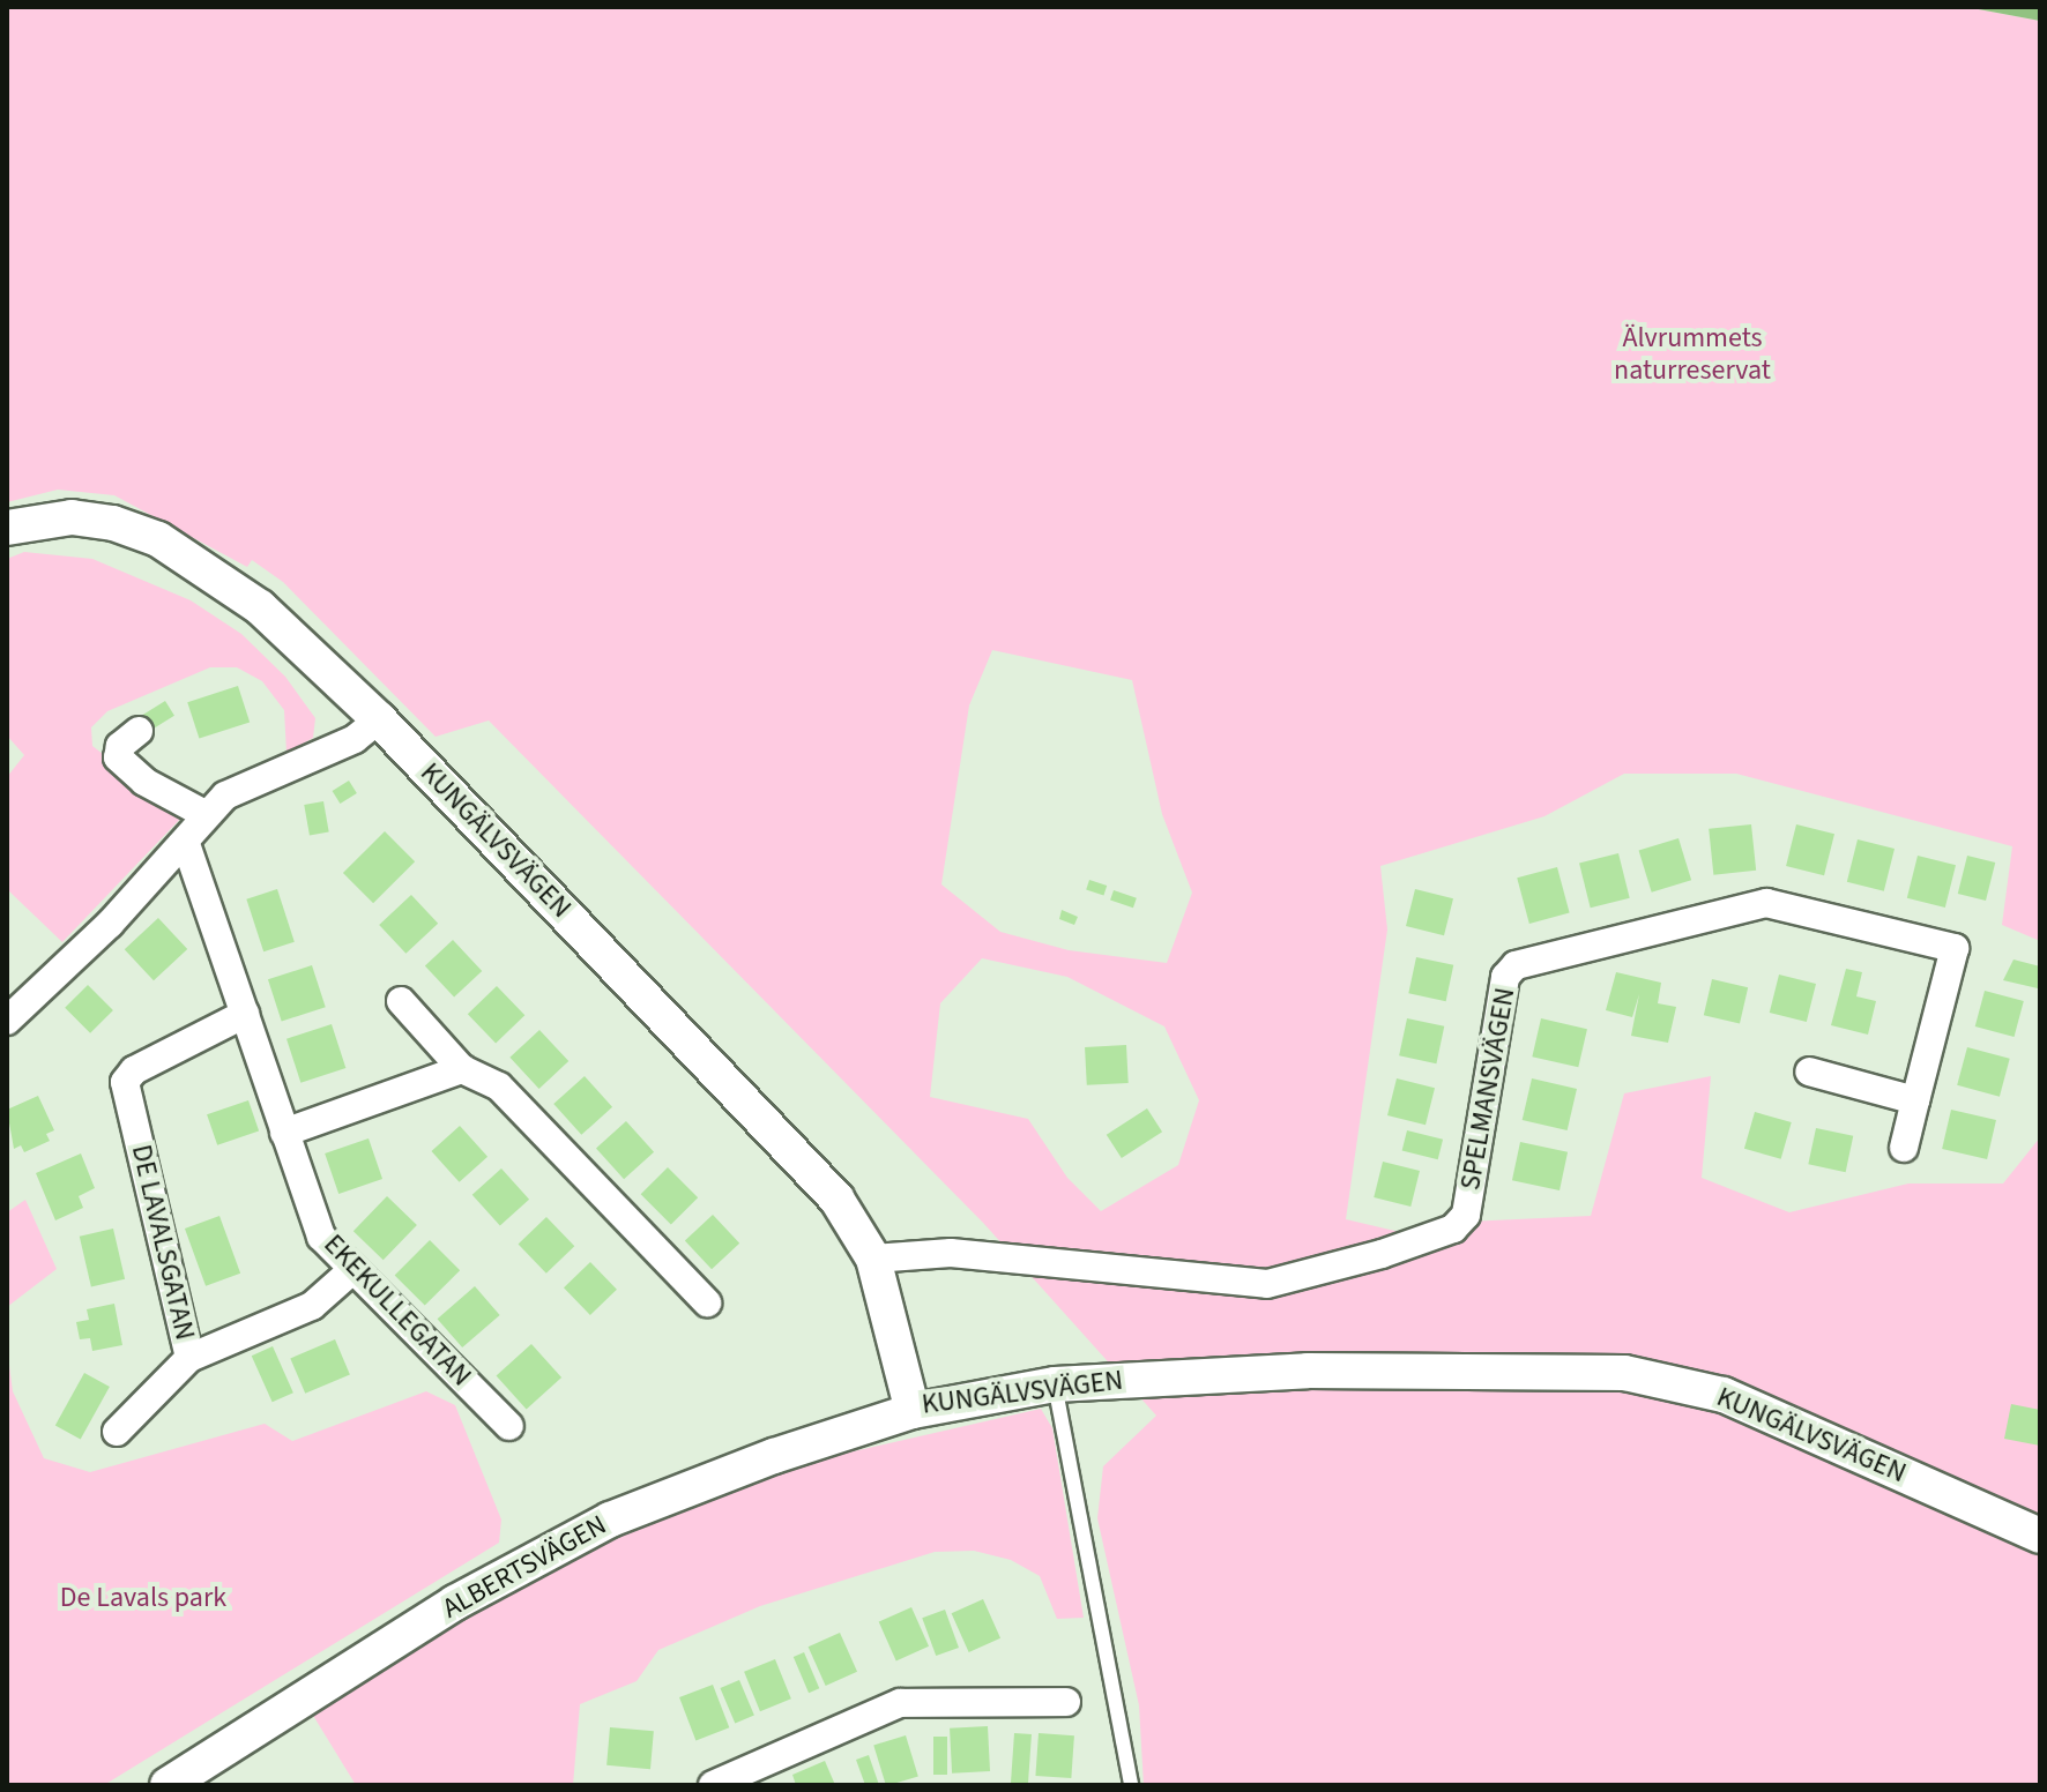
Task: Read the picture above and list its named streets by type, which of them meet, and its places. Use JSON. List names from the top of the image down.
{
  "streets": {
    "street": [
      "KUNGÄLVSVÄGEN",
      "SPELMANSVÄGEN",
      "DE LAVALSGATAN",
      "EKEKULLEGATAN",
      "ALBERTSVÄGEN"
    ]
  },
  "crossings": [
    ["KUNGÄLVSVÄGEN", "SPELMANSVÄGEN"],
    ["KUNGÄLVSVÄGEN", "ALBERTSVÄGEN"],
    ["DE LAVALSGATAN", "EKEKULLEGATAN"]
  ],
  "parks": ["Älvrummets naturreservat", "De Lavals park"]
}
